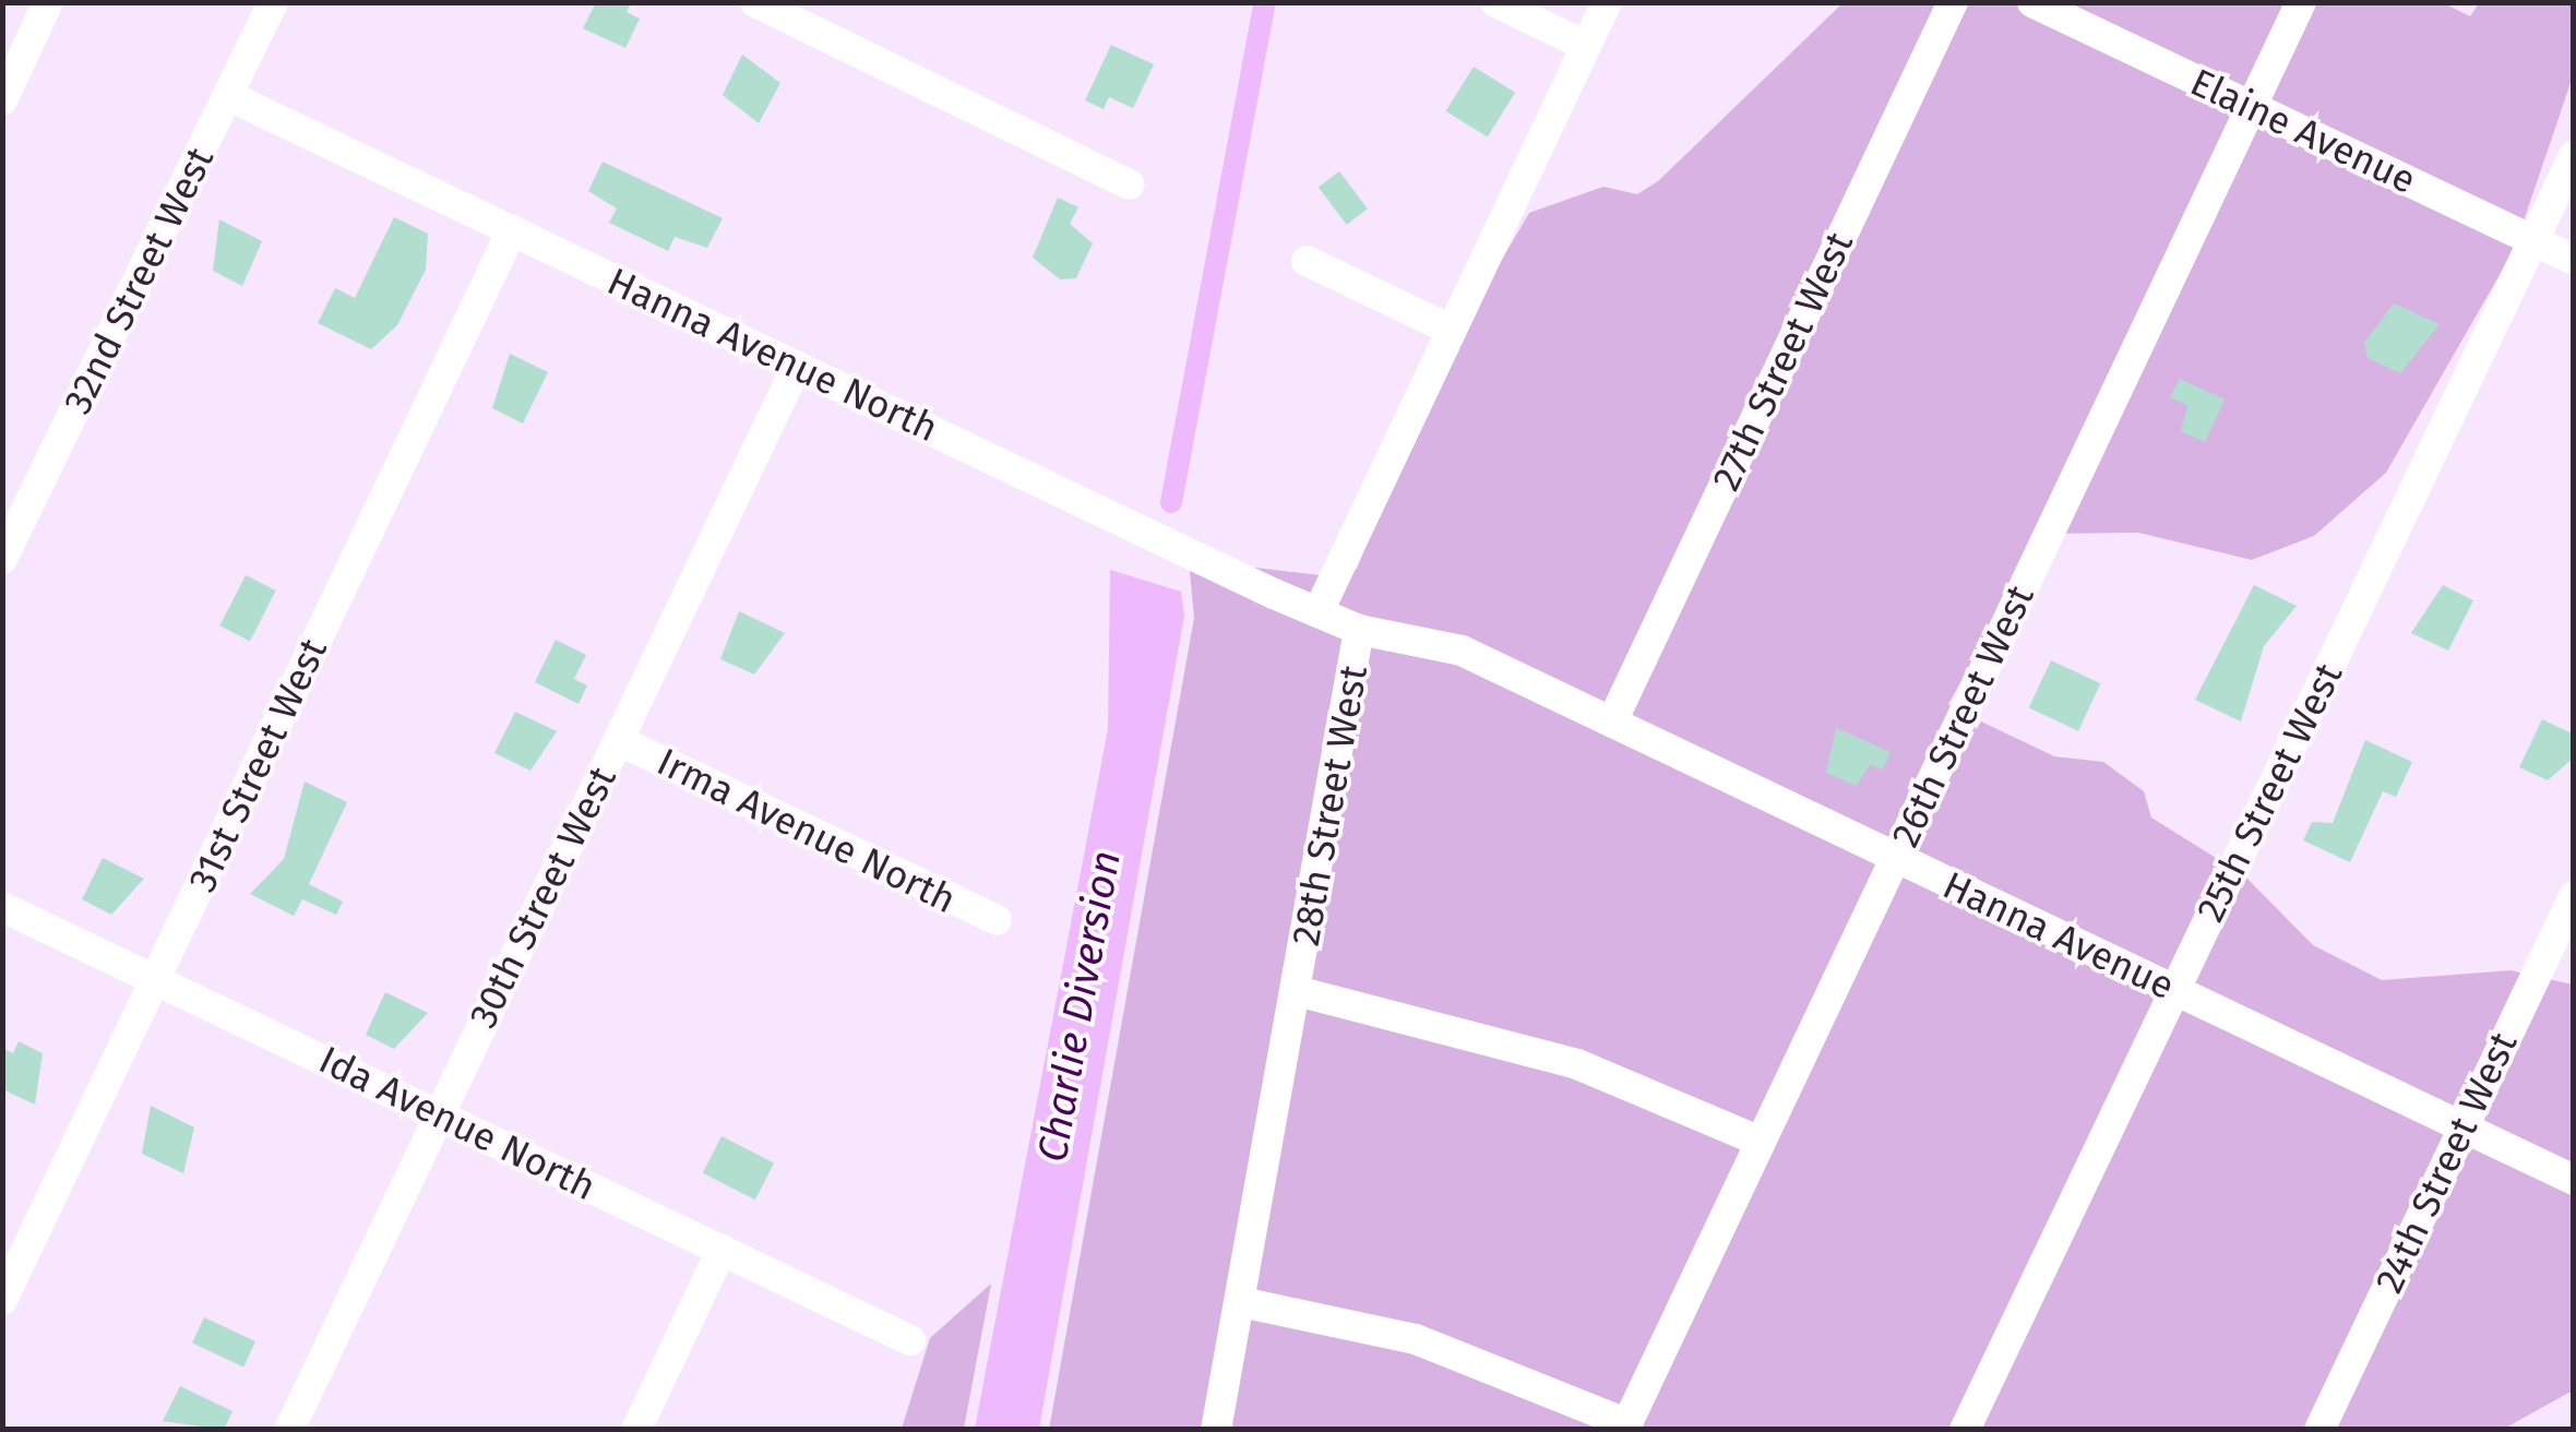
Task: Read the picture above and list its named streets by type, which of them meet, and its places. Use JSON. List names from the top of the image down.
{
  "streets": {
    "street": [
      "Elaine Avenue",
      "32nd Street West",
      "Hanna Avenue North",
      "27th Street West",
      "26th Street West",
      "31st Street West",
      "25th Street West",
      "28th Street West",
      "Irma Avenue North",
      "30th Street West",
      "Hanna Avenue",
      "Ida Avenue North",
      "24th Street West"
    ]
  },
  "crossings": [
    ["Elaine Avenue", "26th Street West"],
    ["Elaine Avenue", "25th Street West"],
    ["32nd Street West", "Hanna Avenue North"],
    ["Hanna Avenue North", "31st Street West"],
    ["Hanna Avenue North", "28th Street West"],
    ["Hanna Avenue North", "30th Street West"],
    ["27th Street West", "Hanna Avenue"],
    ["26th Street West", "Hanna Avenue"],
    ["31st Street West", "Ida Avenue North"],
    ["25th Street West", "Hanna Avenue"],
    ["28th Street West", "Hanna Avenue"],
    ["Irma Avenue North", "30th Street West"],
    ["30th Street West", "Ida Avenue North"],
    ["Hanna Avenue", "24th Street West"]
  ],
  "water": ["Charlie Diversion"]
}
